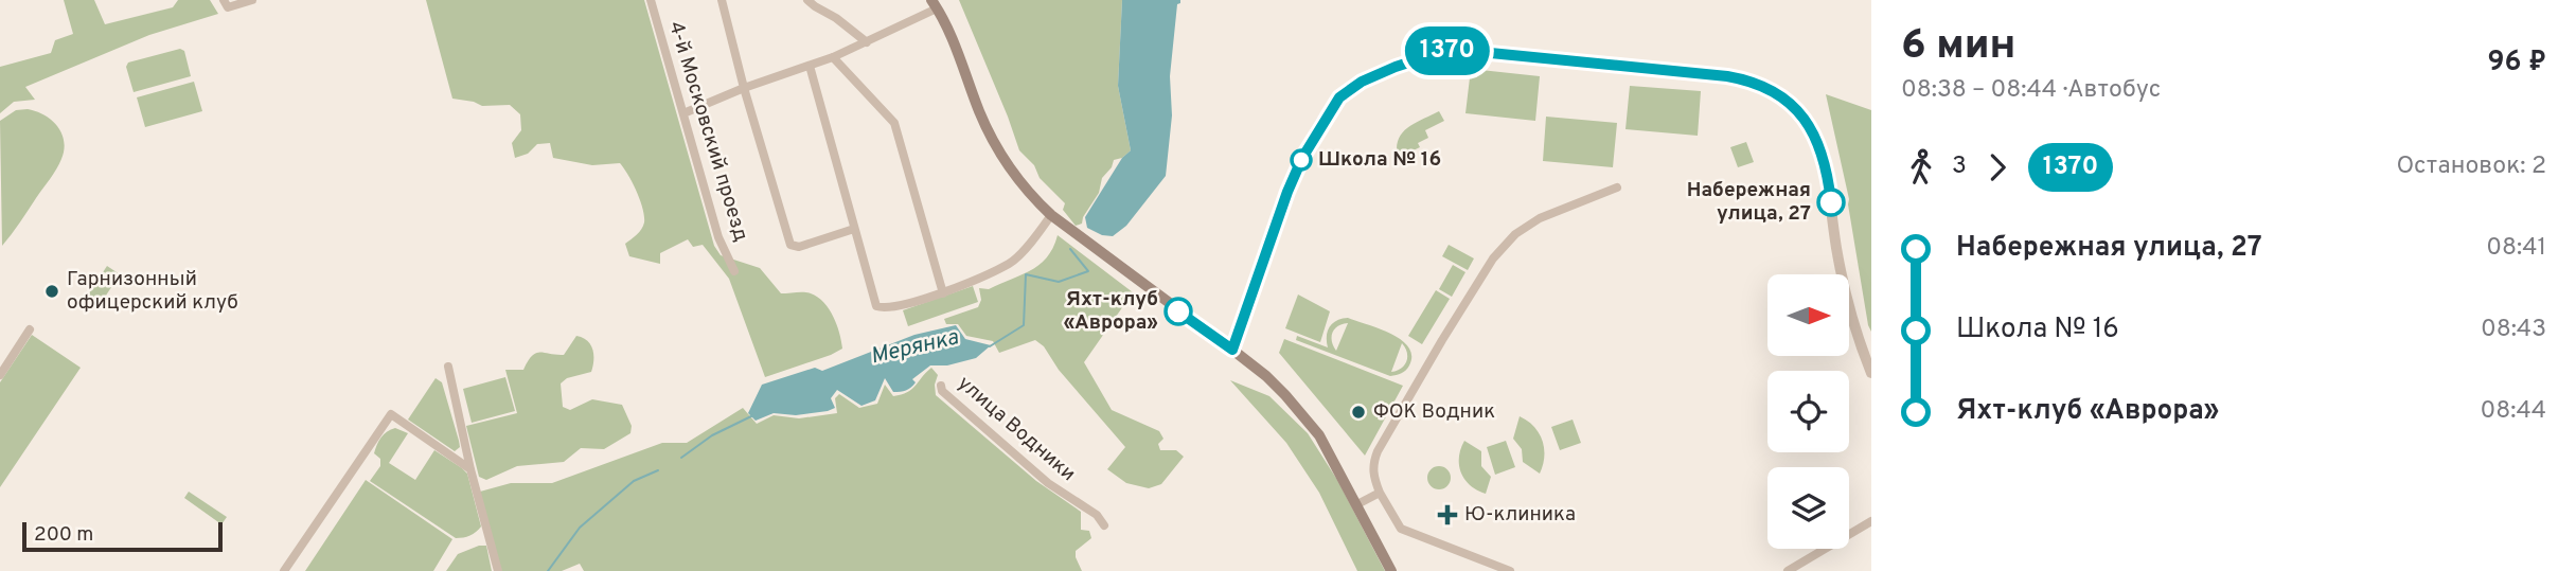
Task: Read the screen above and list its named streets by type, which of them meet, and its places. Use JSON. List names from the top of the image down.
{
  "streets": {
    "street": ["4-й Московский проезд", "улица Водники"]
  },
  "water": ["Мерянка"],
  "places": {
    "other": [
      "Школа № 16",
      "Набережная улица, 27",
      "Гарнизонный офицерский клуб",
      "Яхт-клуб «Аврора»",
      "ФОК Водник"
    ],
    "health": ["Ю-клиника"]
  },
  "lines": ["bus line 1370"],
  "scale_bar": "200 m",
  "north": "right",
  "page": {
    "on_map": "1370",
    "heading": ["6 мин", "08:38 – 08:44 · Автобус", "96 ₽"],
    "legs": ["3", "1370", "Остановок: 2"],
    "list": [
      {
        "name": "Набережная улица, 27",
        "value": "08:41"
      },
      {
        "name": "Школа № 16",
        "value": "08:43"
      },
      {
        "name": "Яхт-клуб «Аврора»",
        "value": "08:44"
      }
    ],
    "scale": "200 m"
  }
}
